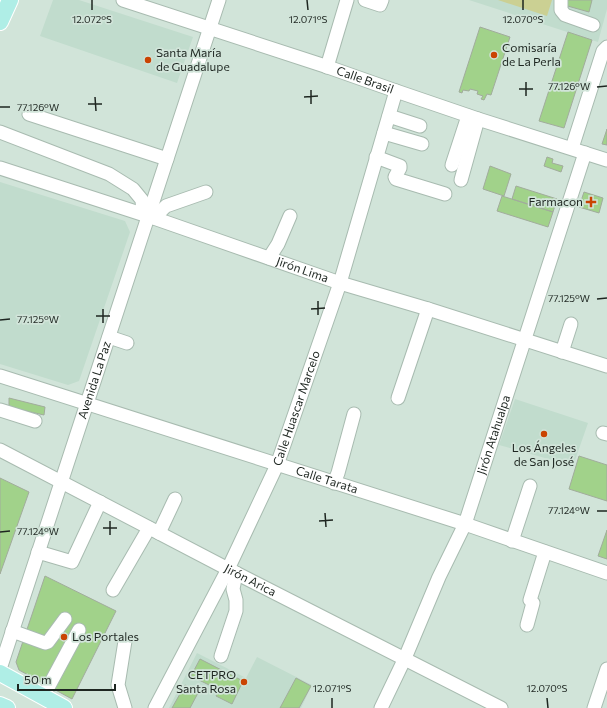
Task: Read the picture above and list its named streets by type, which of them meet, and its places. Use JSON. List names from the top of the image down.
{
  "streets": {
    "street": [
      "Calle Brasil",
      "Jirón Lima",
      "Avenida La Paz",
      "Calle Huascar Marcelo",
      "Jirón Atahualpa",
      "Calle Tarata",
      "Jirón Arica"
    ]
  },
  "crossings": [
    ["Calle Brasil", "Avenida La Paz"],
    ["Calle Brasil", "Calle Huascar Marcelo"],
    ["Calle Brasil", "Jirón Atahualpa"],
    ["Jirón Lima", "Avenida La Paz"],
    ["Jirón Lima", "Calle Huascar Marcelo"],
    ["Jirón Lima", "Jirón Atahualpa"],
    ["Avenida La Paz", "Calle Tarata"],
    ["Avenida La Paz", "Jirón Arica"],
    ["Calle Huascar Marcelo", "Calle Tarata"],
    ["Calle Huascar Marcelo", "Jirón Arica"],
    ["Jirón Atahualpa", "Calle Tarata"],
    ["Jirón Atahualpa", "Jirón Arica"]
  ],
  "places": {
    "other": [
      "Comisaría de La Perla",
      "Santa María de Guadalupe",
      "Los Ángeles de San José",
      "Los Portales",
      "CETPRO Santa Rosa"
    ],
    "health": ["Farmacon"]
  },
  "scale_bar": "50 m",
  "coordinates": [
    "12.072°S",
    "12.071°S",
    "12.070°S",
    "77.126°W",
    "77.125°W",
    "77.124°W"
  ]
}
